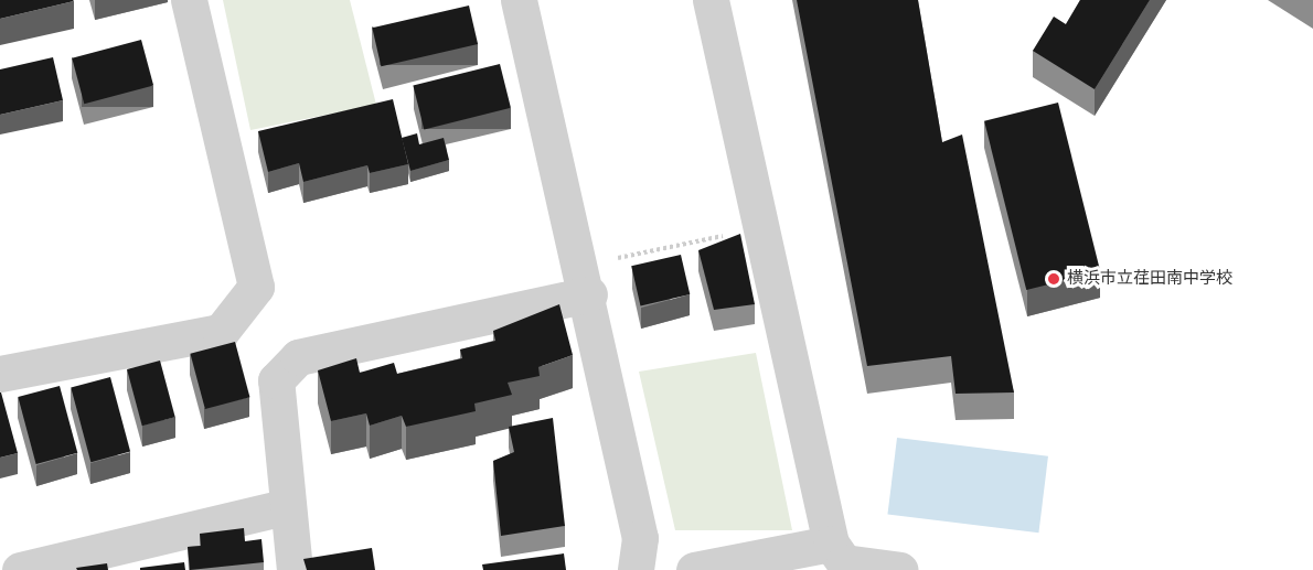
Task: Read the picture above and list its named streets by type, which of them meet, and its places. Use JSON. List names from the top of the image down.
{
  "places": ["横浜市立荏田南中学校"]
}
